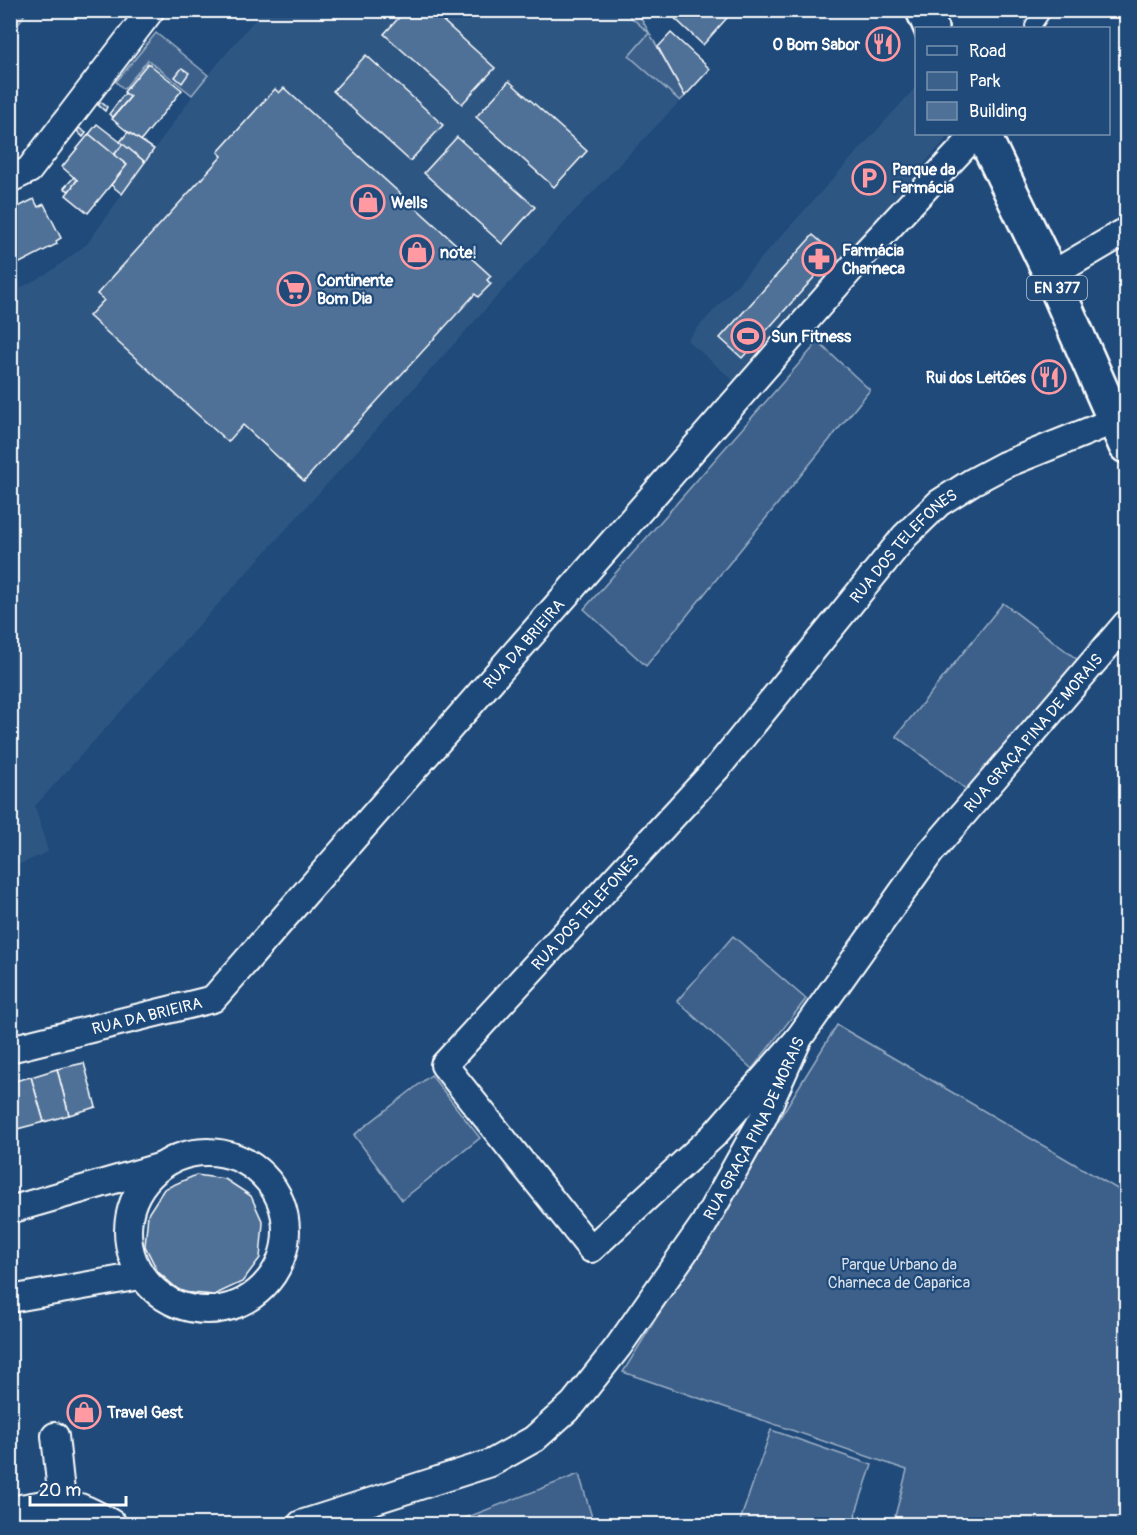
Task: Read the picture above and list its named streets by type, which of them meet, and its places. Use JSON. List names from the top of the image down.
{
  "streets": {
    "main road": ["EN 377"],
    "street": ["RUA DOS TELEFONES", "RUA DA BRIEIRA", "RUA GRAÇA PINA DE MORAIS"]
  },
  "crossings": [
    ["EN 377", "RUA DOS TELEFONES"],
    ["RUA DOS TELEFONES", "RUA GRAÇA PINA DE MORAIS"]
  ],
  "parks": ["Parque Urbano da Charneca de Caparica"],
  "places": {
    "restaurant": ["O Bom Sabor", "Rui dos Leitões"],
    "parking": ["Parque da Farmácia"],
    "shop": ["Wells", "note!", "Travel Gest"],
    "pharmacy": ["Farmácia Charneca"],
    "supermarket": ["Continente Bom Dia"],
    "sports": ["Sun Fitness"]
  },
  "legend": ["Road", "Park", "Building"],
  "scale_bar": "20 m"
}
